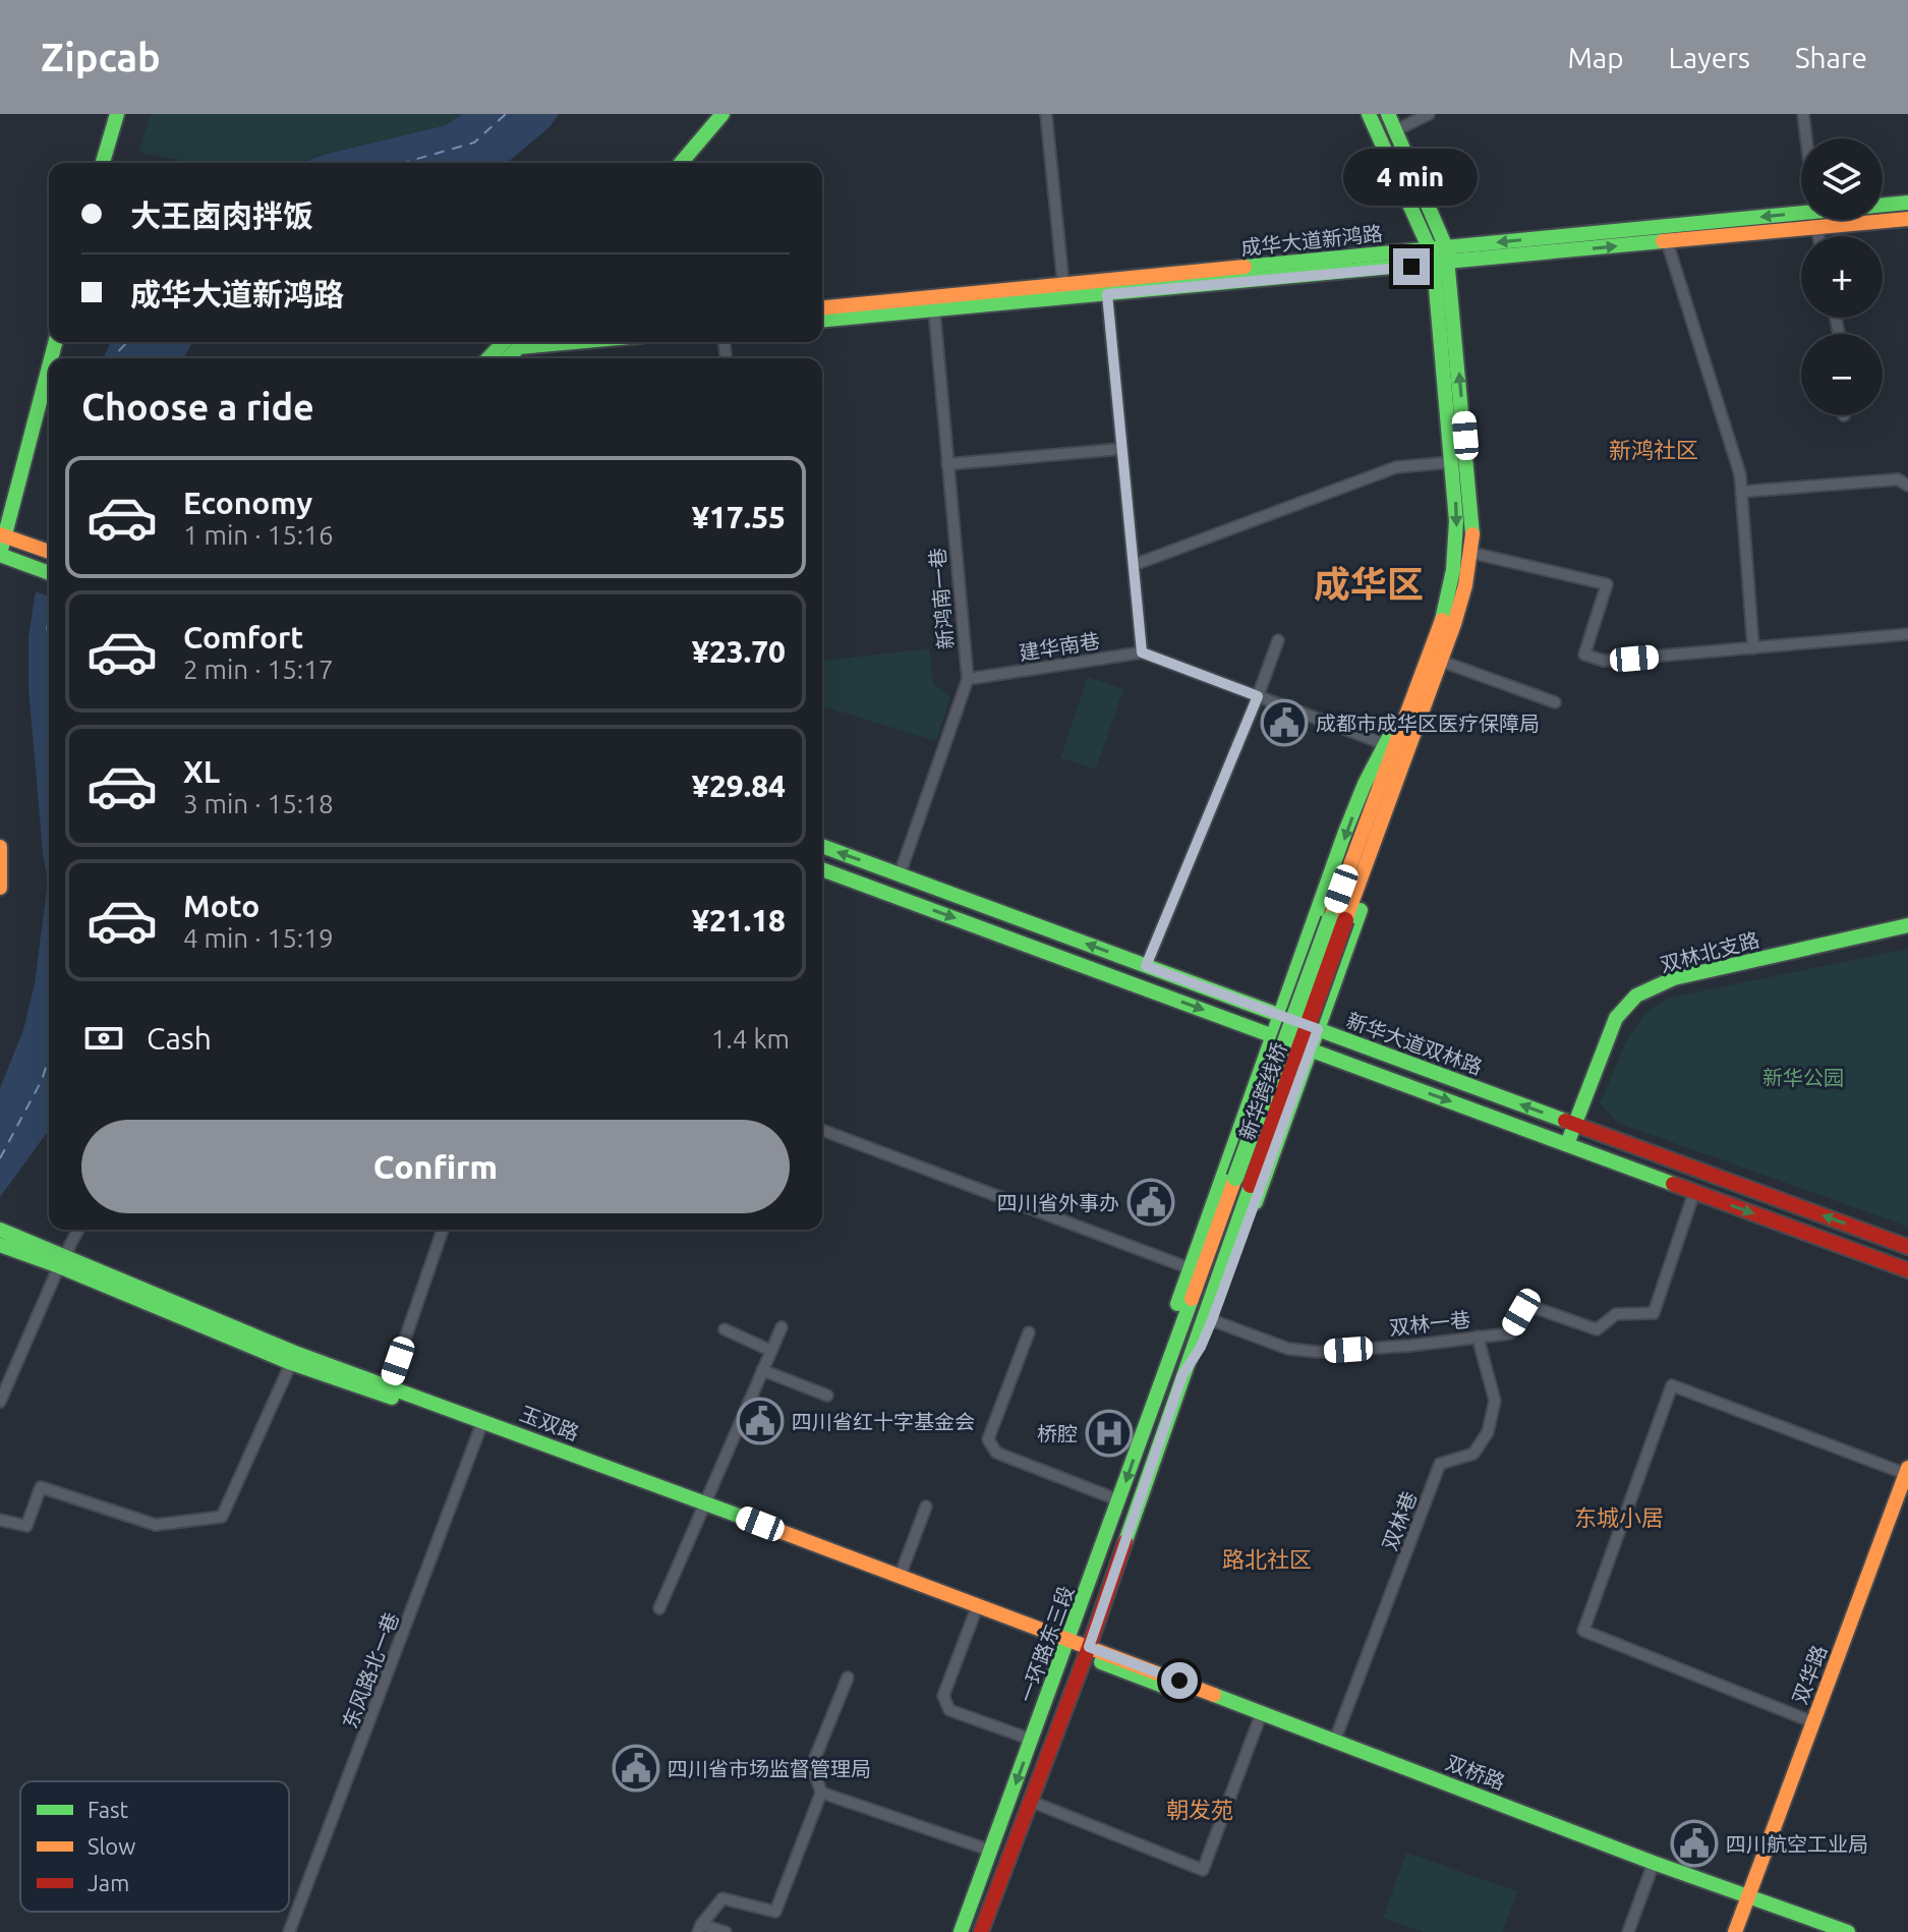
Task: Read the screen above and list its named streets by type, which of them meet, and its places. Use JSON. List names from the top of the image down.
{
  "streets": {
    "main road": [
      "成华大道新鸿路",
      "双林北支路",
      "新华大道双林路",
      "新华跨线桥",
      "玉双路",
      "一环路东三段",
      "双华路",
      "双桥路"
    ],
    "street": [
      "新鸿南一巷",
      "建华南巷",
      "双林一巷",
      "双林巷",
      "东风路北一巷"
    ]
  },
  "crossings": [
    ["成华大道新鸿路", "新鸿南一巷"],
    ["新鸿南一巷", "建华南巷"],
    ["新鸿南一巷", "新华大道双林路"],
    ["双林北支路", "新华大道双林路"],
    ["新华大道双林路", "双林一巷"],
    ["双林一巷", "双林巷"],
    ["玉双路", "一环路东三段"],
    ["玉双路", "东风路北一巷"],
    ["玉双路", "双桥路"],
    ["双林巷", "双桥路"],
    ["一环路东三段", "双桥路"],
    ["双华路", "双桥路"]
  ],
  "districts": [
    "新鸿社区",
    "成华区",
    "东城小居",
    "路北社区",
    "朝发苑"
  ],
  "parks": ["新华公园"],
  "places": {
    "public building": [
      "成都市成华区医疗保障局",
      "四川省外事办",
      "四川省红十字基金会",
      "四川省市场监督管理局",
      "四川航空工业局"
    ],
    "hospital": ["桥腔"]
  },
  "legend": ["Fast", "Slow", "Jam"],
  "page": {
    "header": "Zipcab",
    "nav": ["Map", "Layers", "Share"],
    "map_buttons": ["+", "−"],
    "bubble": "4 min",
    "banner": ["大王卤肉拌饭", "成华大道新鸿路"],
    "heading": "Choose a ride",
    "list": [
      {
        "name": "Economy",
        "note": "1 min · 15:16",
        "value": "¥17.55"
      },
      {
        "name": "Comfort",
        "note": "2 min · 15:17",
        "value": "¥23.70"
      },
      {
        "name": "XL",
        "note": "3 min · 15:18",
        "value": "¥29.84"
      },
      {
        "name": "Moto",
        "note": "4 min · 15:19",
        "value": "¥21.18"
      }
    ],
    "pay": ["Cash", "1.4 km"],
    "buttons": "Confirm"
  }
}
